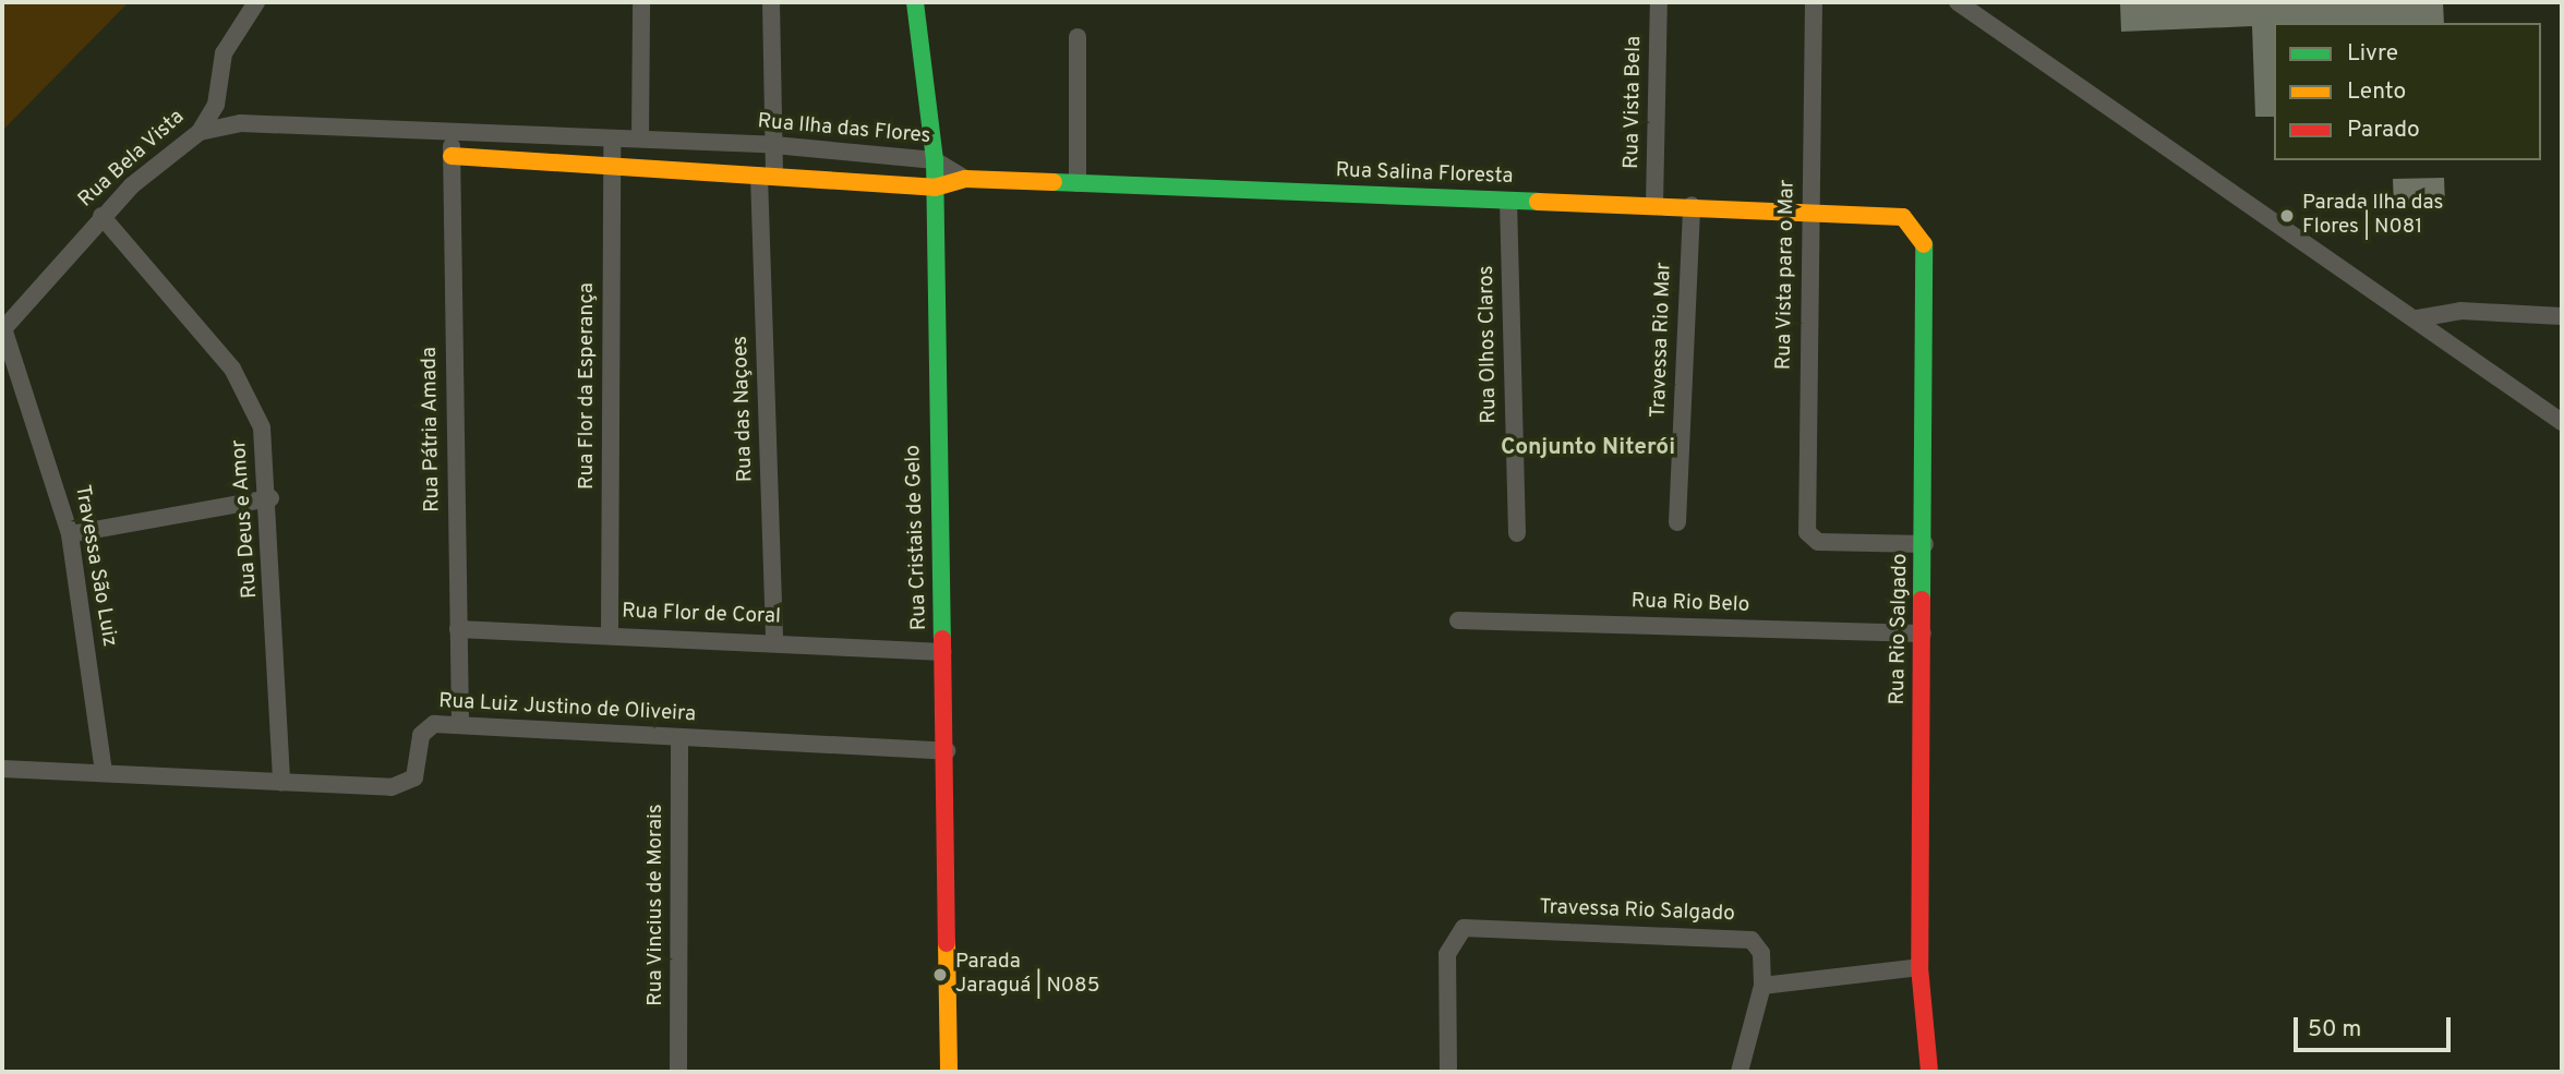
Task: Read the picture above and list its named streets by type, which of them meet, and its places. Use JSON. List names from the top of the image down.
{
  "streets": {
    "street": [
      "Rua Vista Bela",
      "Rua Ilha das Flores",
      "Rua Bela Vista",
      "Rua Salina Floresta",
      "Rua Vista para o Mar",
      "Travessa Rio Mar",
      "Rua Olhos Claros",
      "Rua Flor da Esperança",
      "Rua das Naçoes",
      "Rua Pátria Amada",
      "Rua Deus e Amor",
      "Rua Cristais de Gelo",
      "Travessa São Luiz",
      "Rua Rio Belo",
      "Rua Flor de Coral",
      "Rua Rio Salgado",
      "Rua Luiz Justino de Oliveira",
      "Rua Vincius de Morais",
      "Travessa Rio Salgado"
    ]
  },
  "crossings": [
    ["Rua Vista Bela", "Rua Salina Floresta"],
    ["Rua Ilha das Flores", "Rua Bela Vista"],
    ["Rua Ilha das Flores", "Rua Salina Floresta"],
    ["Rua Ilha das Flores", "Rua Flor da Esperança"],
    ["Rua Ilha das Flores", "Rua das Naçoes"],
    ["Rua Ilha das Flores", "Rua Pátria Amada"],
    ["Rua Ilha das Flores", "Rua Cristais de Gelo"],
    ["Rua Bela Vista", "Rua Deus e Amor"],
    ["Rua Bela Vista", "Travessa São Luiz"],
    ["Rua Salina Floresta", "Rua Vista para o Mar"],
    ["Rua Salina Floresta", "Travessa Rio Mar"],
    ["Rua Salina Floresta", "Rua Olhos Claros"],
    ["Rua Salina Floresta", "Rua Rio Salgado"],
    ["Rua Vista para o Mar", "Rua Rio Salgado"],
    ["Rua Flor da Esperança", "Rua Flor de Coral"],
    ["Rua das Naçoes", "Rua Flor de Coral"],
    ["Rua Pátria Amada", "Rua Flor de Coral"],
    ["Rua Pátria Amada", "Rua Luiz Justino de Oliveira"],
    ["Rua Deus e Amor", "Rua Luiz Justino de Oliveira"],
    ["Rua Cristais de Gelo", "Rua Flor de Coral"],
    ["Rua Cristais de Gelo", "Rua Luiz Justino de Oliveira"],
    ["Travessa São Luiz", "Rua Luiz Justino de Oliveira"],
    ["Rua Rio Belo", "Rua Rio Salgado"],
    ["Rua Luiz Justino de Oliveira", "Rua Vincius de Morais"]
  ],
  "districts": ["Conjunto Niterói"],
  "places": ["Parada Ilha das Flores | N081", "Parada Jaraguá | N085"],
  "legend": ["Livre", "Lento", "Parado"],
  "scale_bar": "50 m"
}
